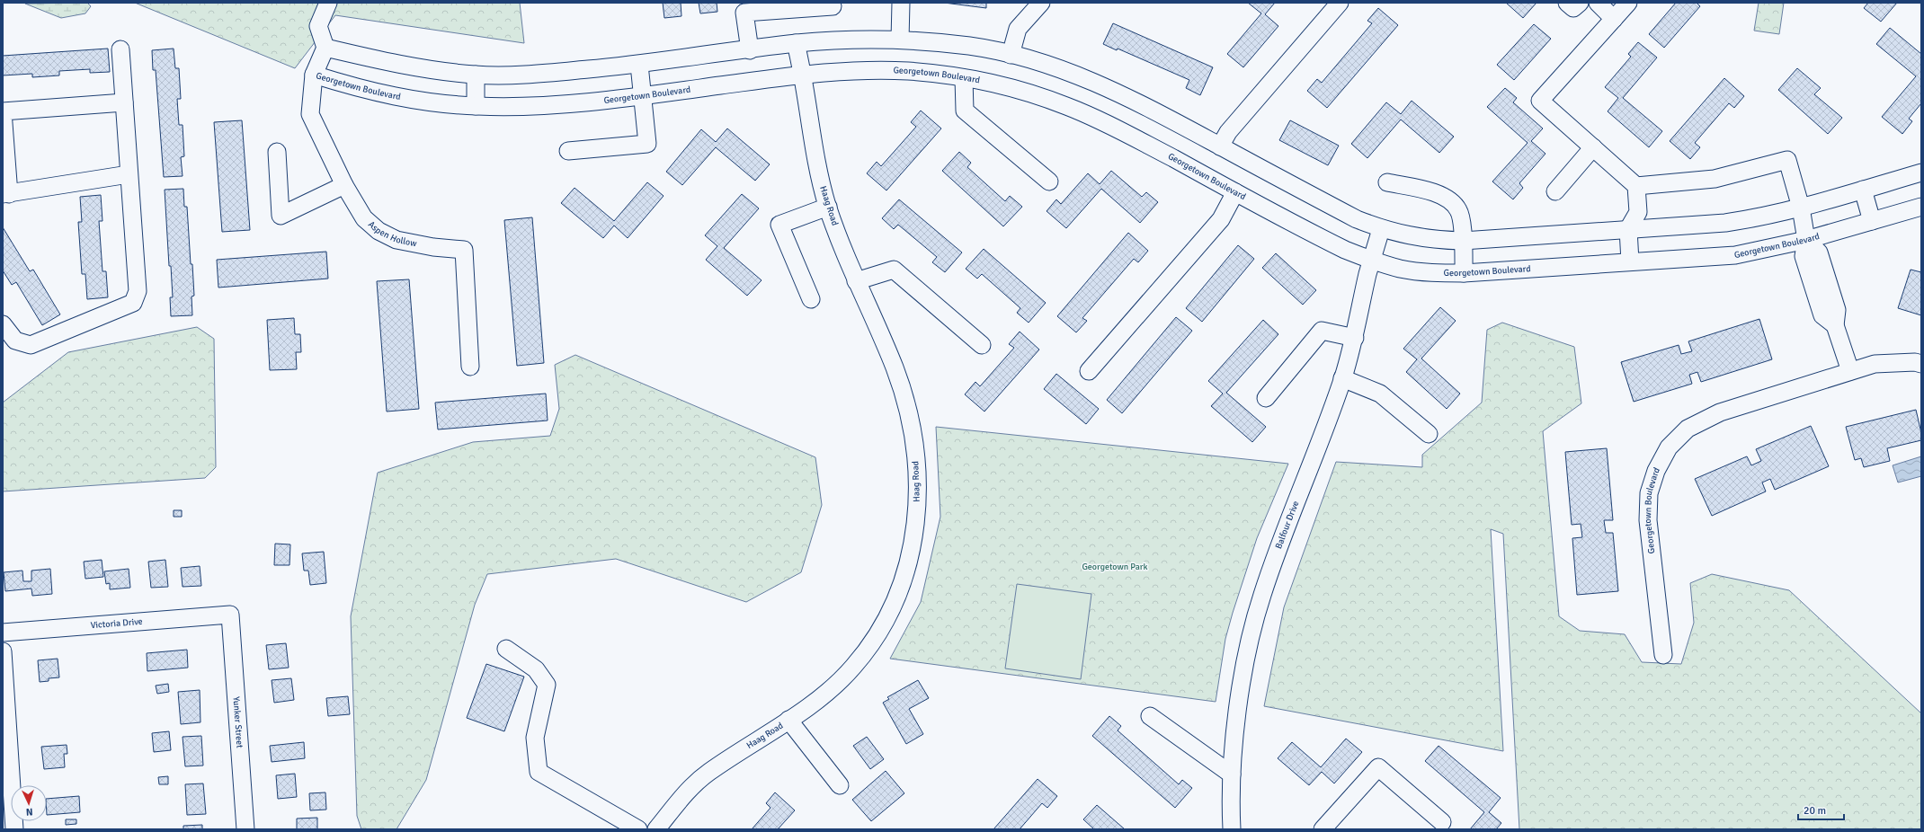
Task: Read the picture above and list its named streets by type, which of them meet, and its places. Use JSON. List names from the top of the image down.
{
  "streets": {
    "street": [
      "Georgetown Boulevard",
      "Haag Road",
      "Aspen Hollow",
      "Balfour Drive",
      "Victoria Drive",
      "Yunker Street"
    ]
  },
  "crossings": [
    ["Georgetown Boulevard", "Haag Road"],
    ["Georgetown Boulevard", "Aspen Hollow"],
    ["Georgetown Boulevard", "Balfour Drive"],
    ["Victoria Drive", "Yunker Street"]
  ],
  "parks": ["Georgetown Park"],
  "scale_bar": "20 m",
  "north": "bottom"
}
